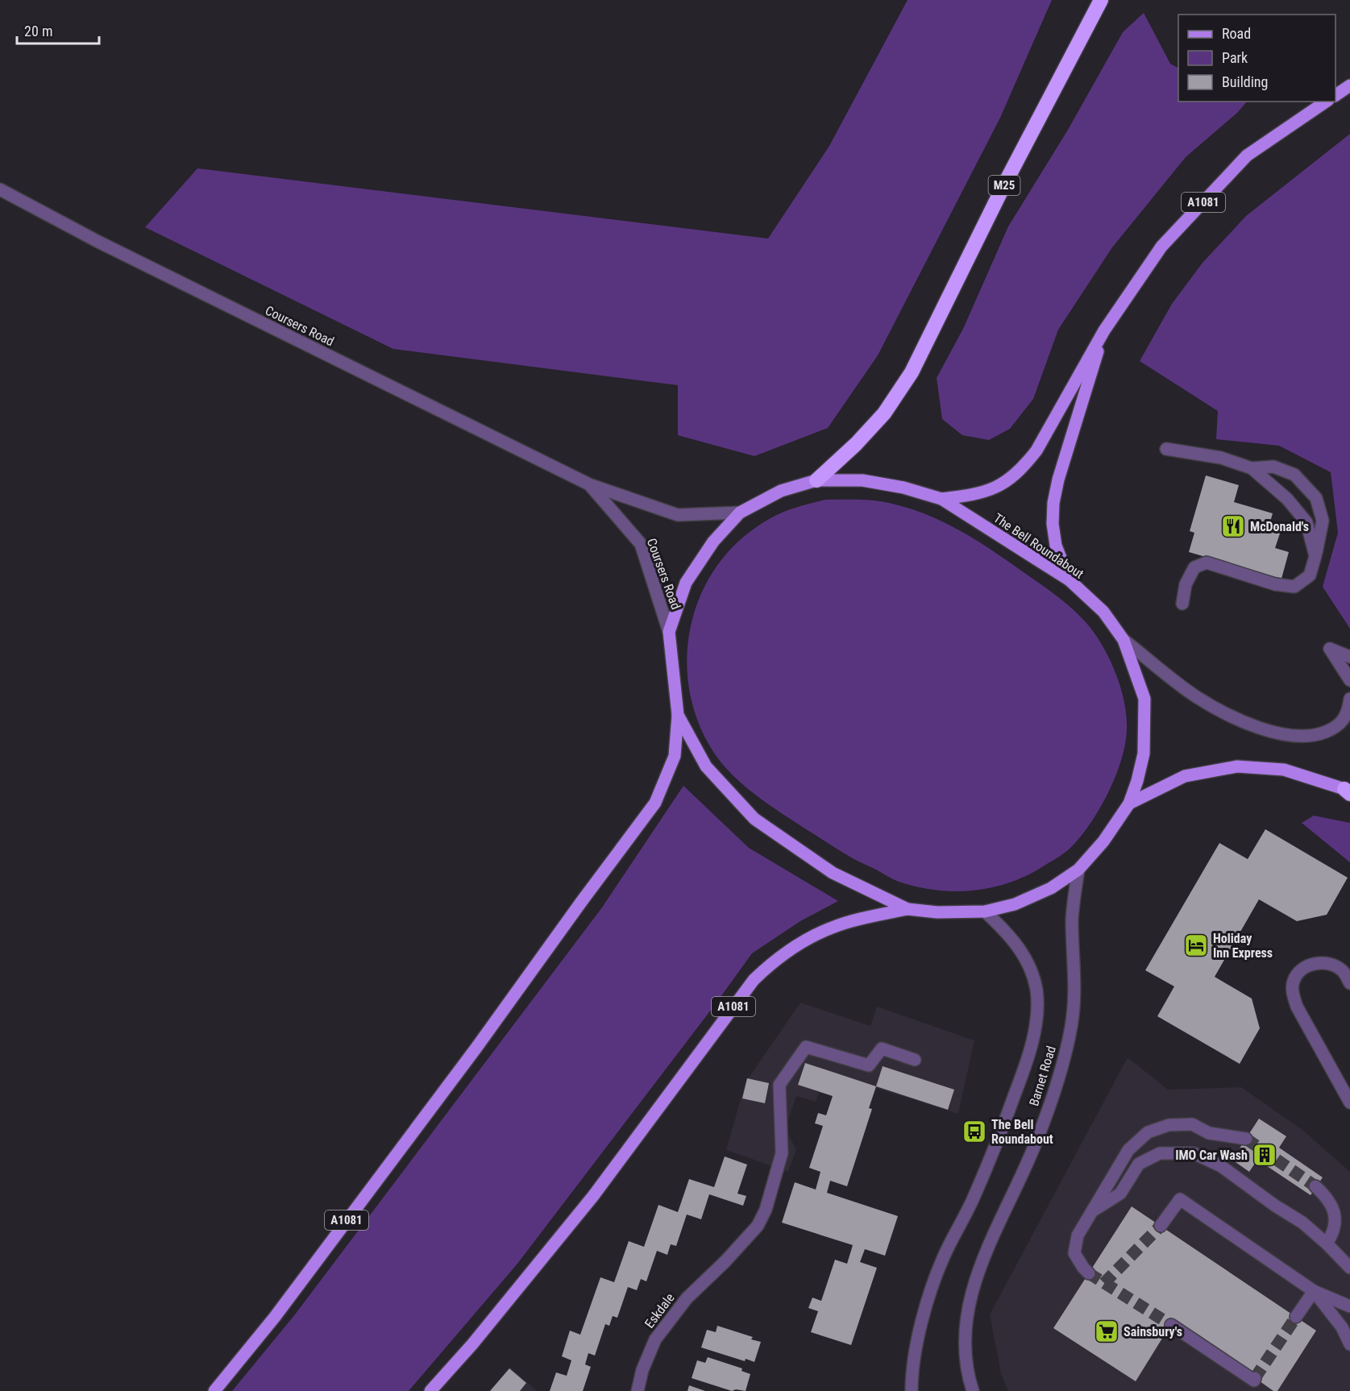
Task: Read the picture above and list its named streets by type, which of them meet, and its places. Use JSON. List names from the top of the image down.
{
  "streets": {
    "highway": ["M25"],
    "main road": ["A1081", "The Bell Roundabout"],
    "street": ["Coursers Road", "Barnet Road", "Eskdale"]
  },
  "crossings": [
    ["M25", "The Bell Roundabout"],
    ["A1081", "The Bell Roundabout"],
    ["Coursers Road", "The Bell Roundabout"],
    ["The Bell Roundabout", "Barnet Road"]
  ],
  "places": {
    "restaurant": ["McDonald's"],
    "hotel": ["Holiday Inn Express"],
    "bus stop": ["The Bell Roundabout"],
    "building": ["IMO Car Wash"],
    "supermarket": ["Sainsbury's"]
  },
  "legend": ["Road", "Park", "Building"],
  "scale_bar": "20 m"
}
